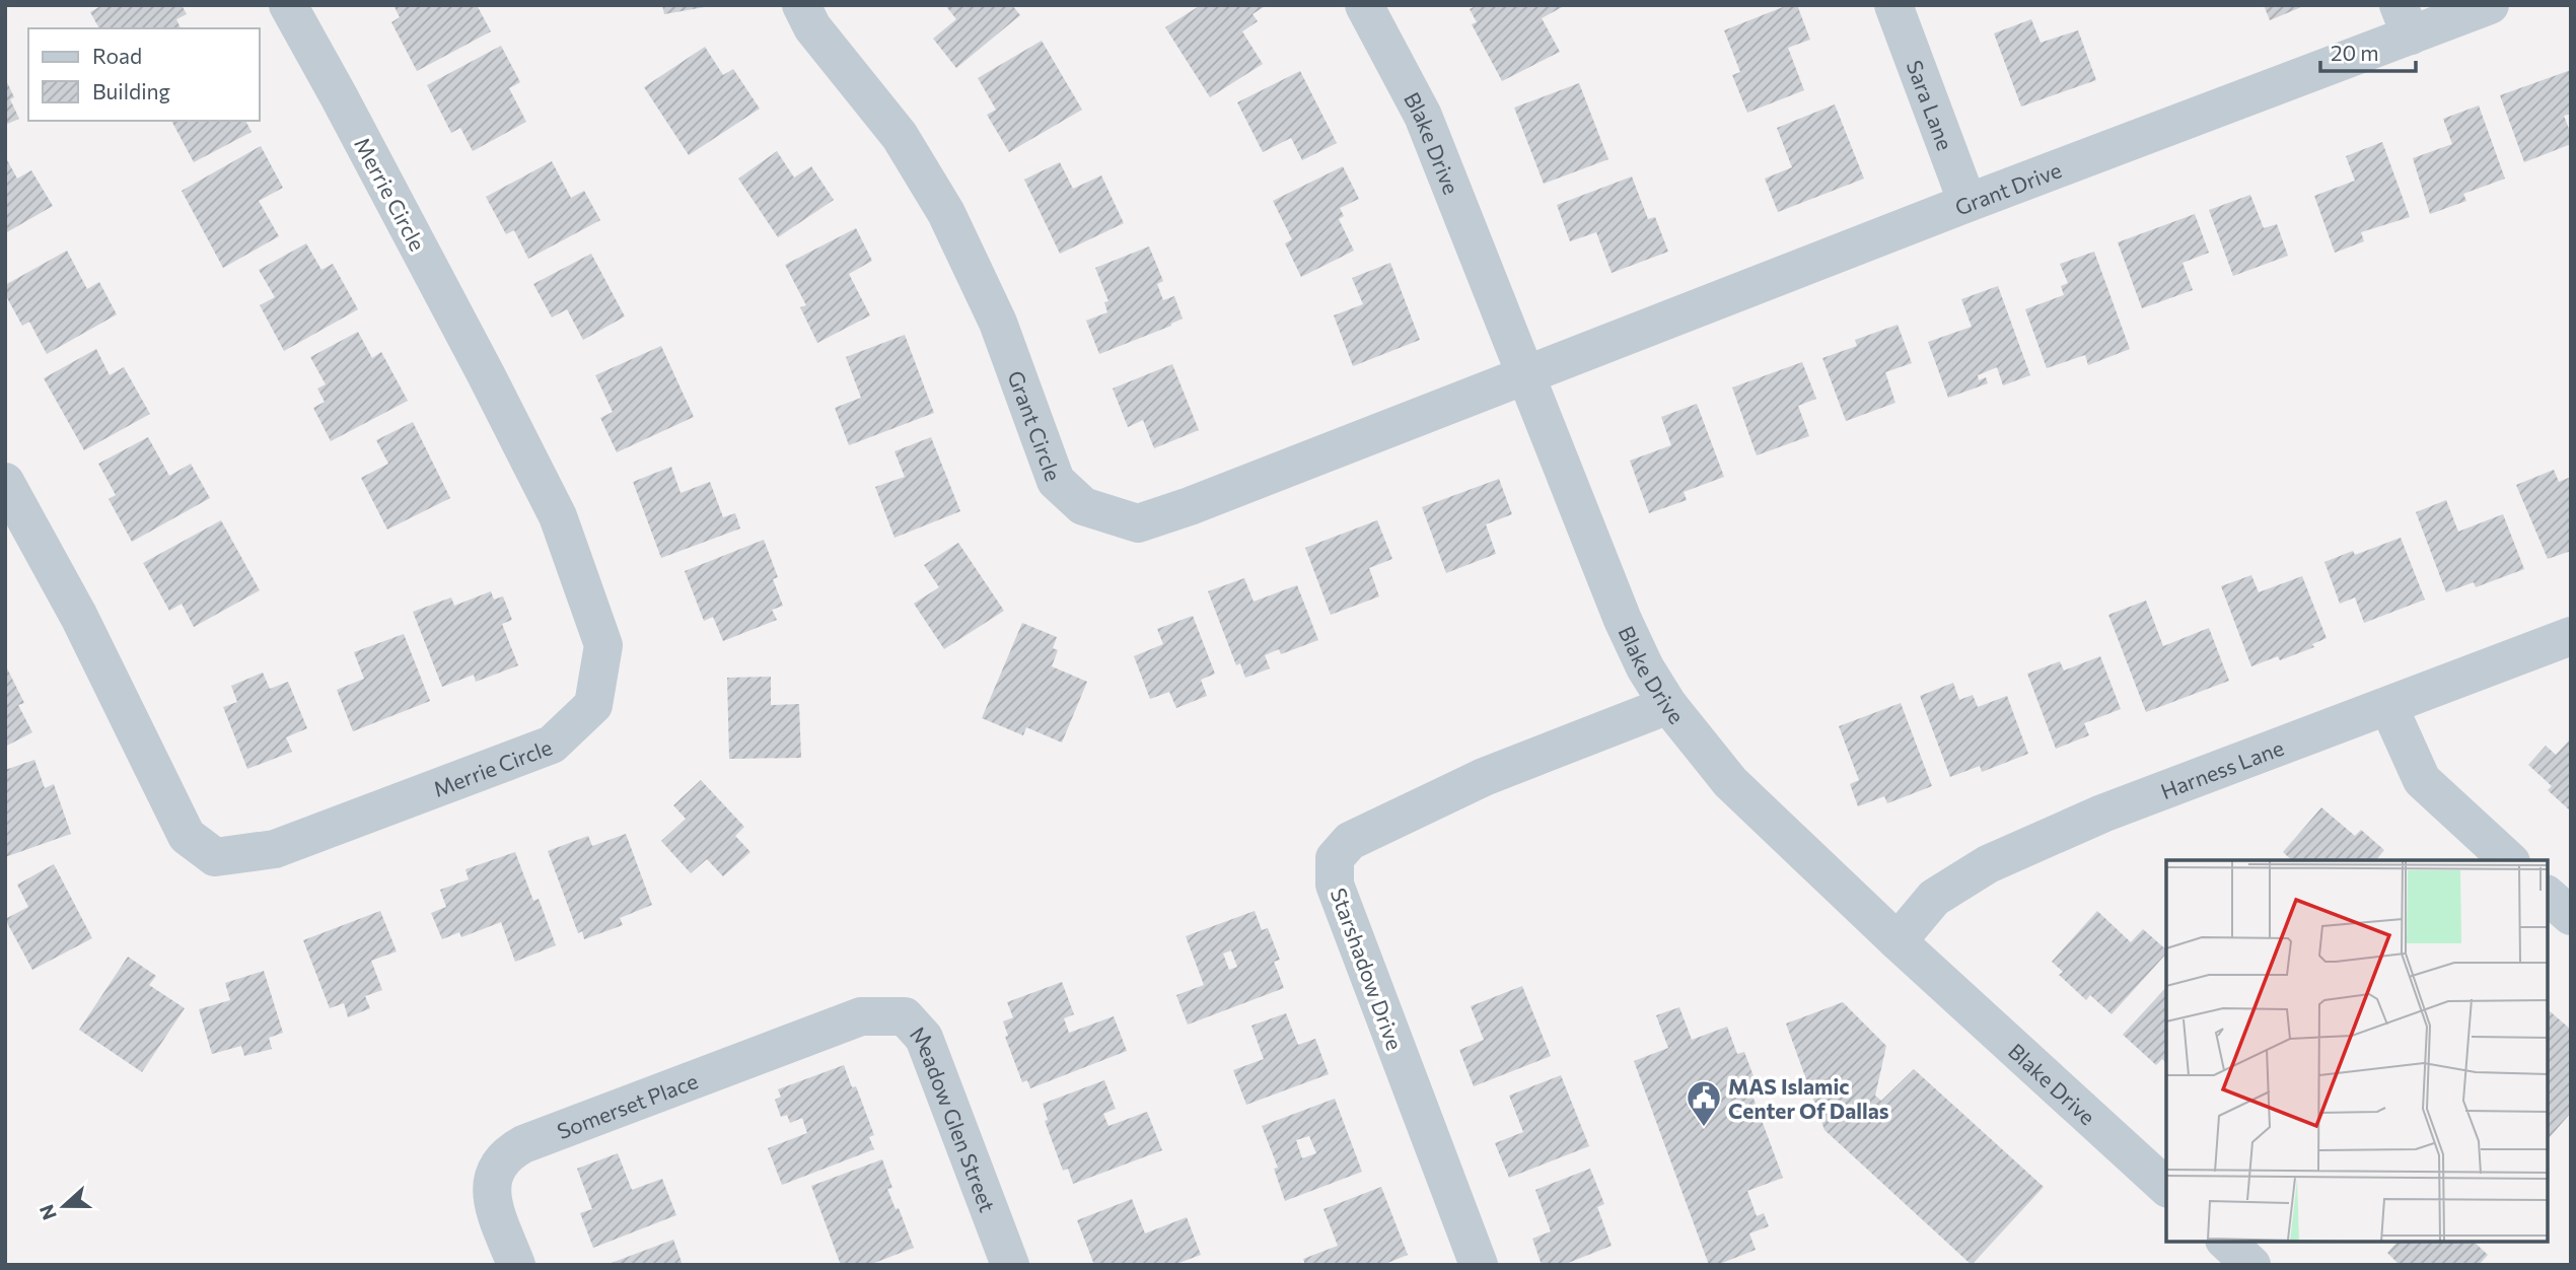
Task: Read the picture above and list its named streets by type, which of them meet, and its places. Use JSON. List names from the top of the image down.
{
  "streets": {
    "street": [
      "Sara Lane",
      "Blake Drive",
      "Grant Drive",
      "Merrie Circle",
      "Grant Circle",
      "Harness Lane",
      "Starshadow Drive",
      "Somerset Place",
      "Meadow Glen Street"
    ]
  },
  "crossings": [
    ["Sara Lane", "Grant Drive"],
    ["Blake Drive", "Grant Drive"],
    ["Blake Drive", "Grant Circle"],
    ["Blake Drive", "Harness Lane"],
    ["Blake Drive", "Starshadow Drive"],
    ["Grant Drive", "Grant Circle"],
    ["Somerset Place", "Meadow Glen Street"]
  ],
  "places": {
    "public building": ["MAS Islamic Center Of Dallas"]
  },
  "legend": ["Road", "Building"],
  "scale_bar": "20 m",
  "north": "left"
}
